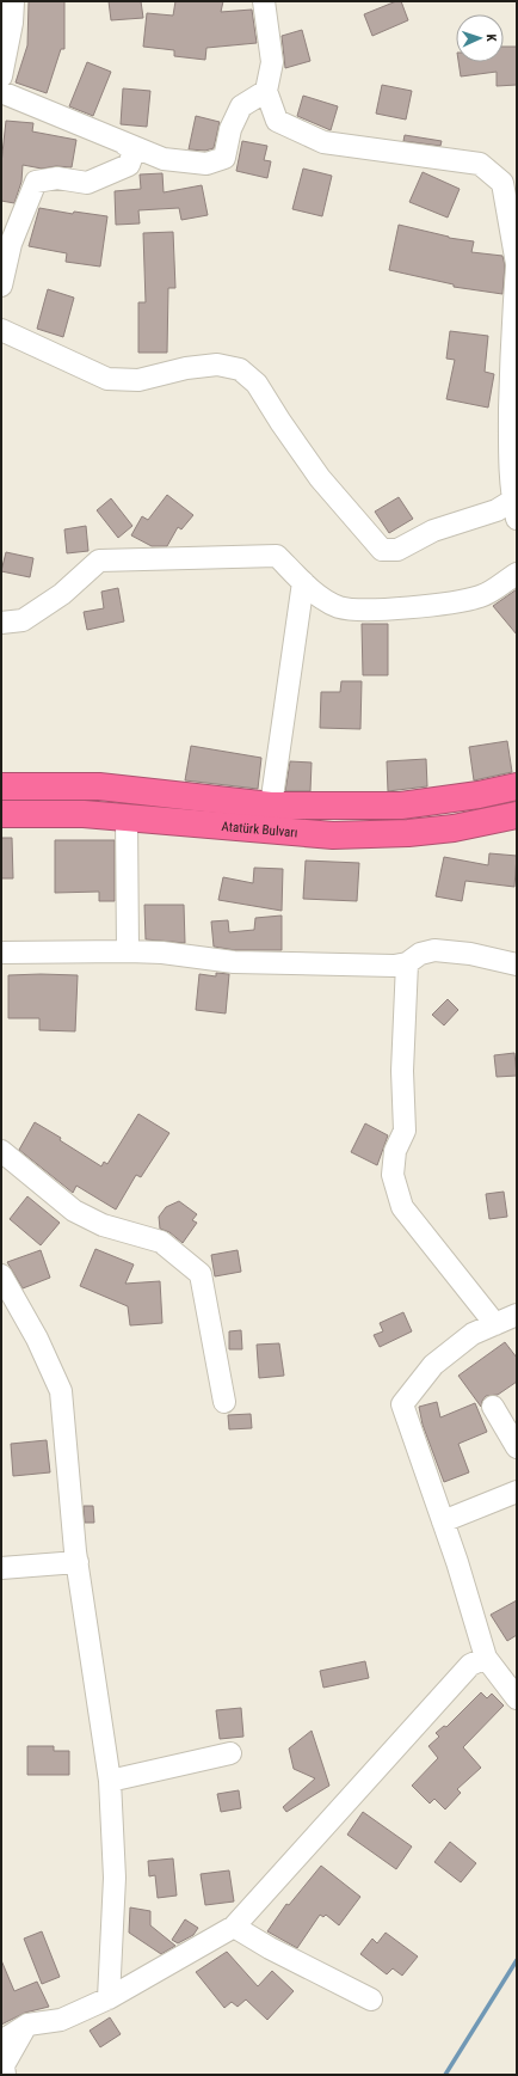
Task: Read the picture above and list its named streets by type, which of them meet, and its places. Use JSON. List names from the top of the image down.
{
  "streets": {
    "highway": ["Atatürk Bulvarı"]
  },
  "north": "right"
}
